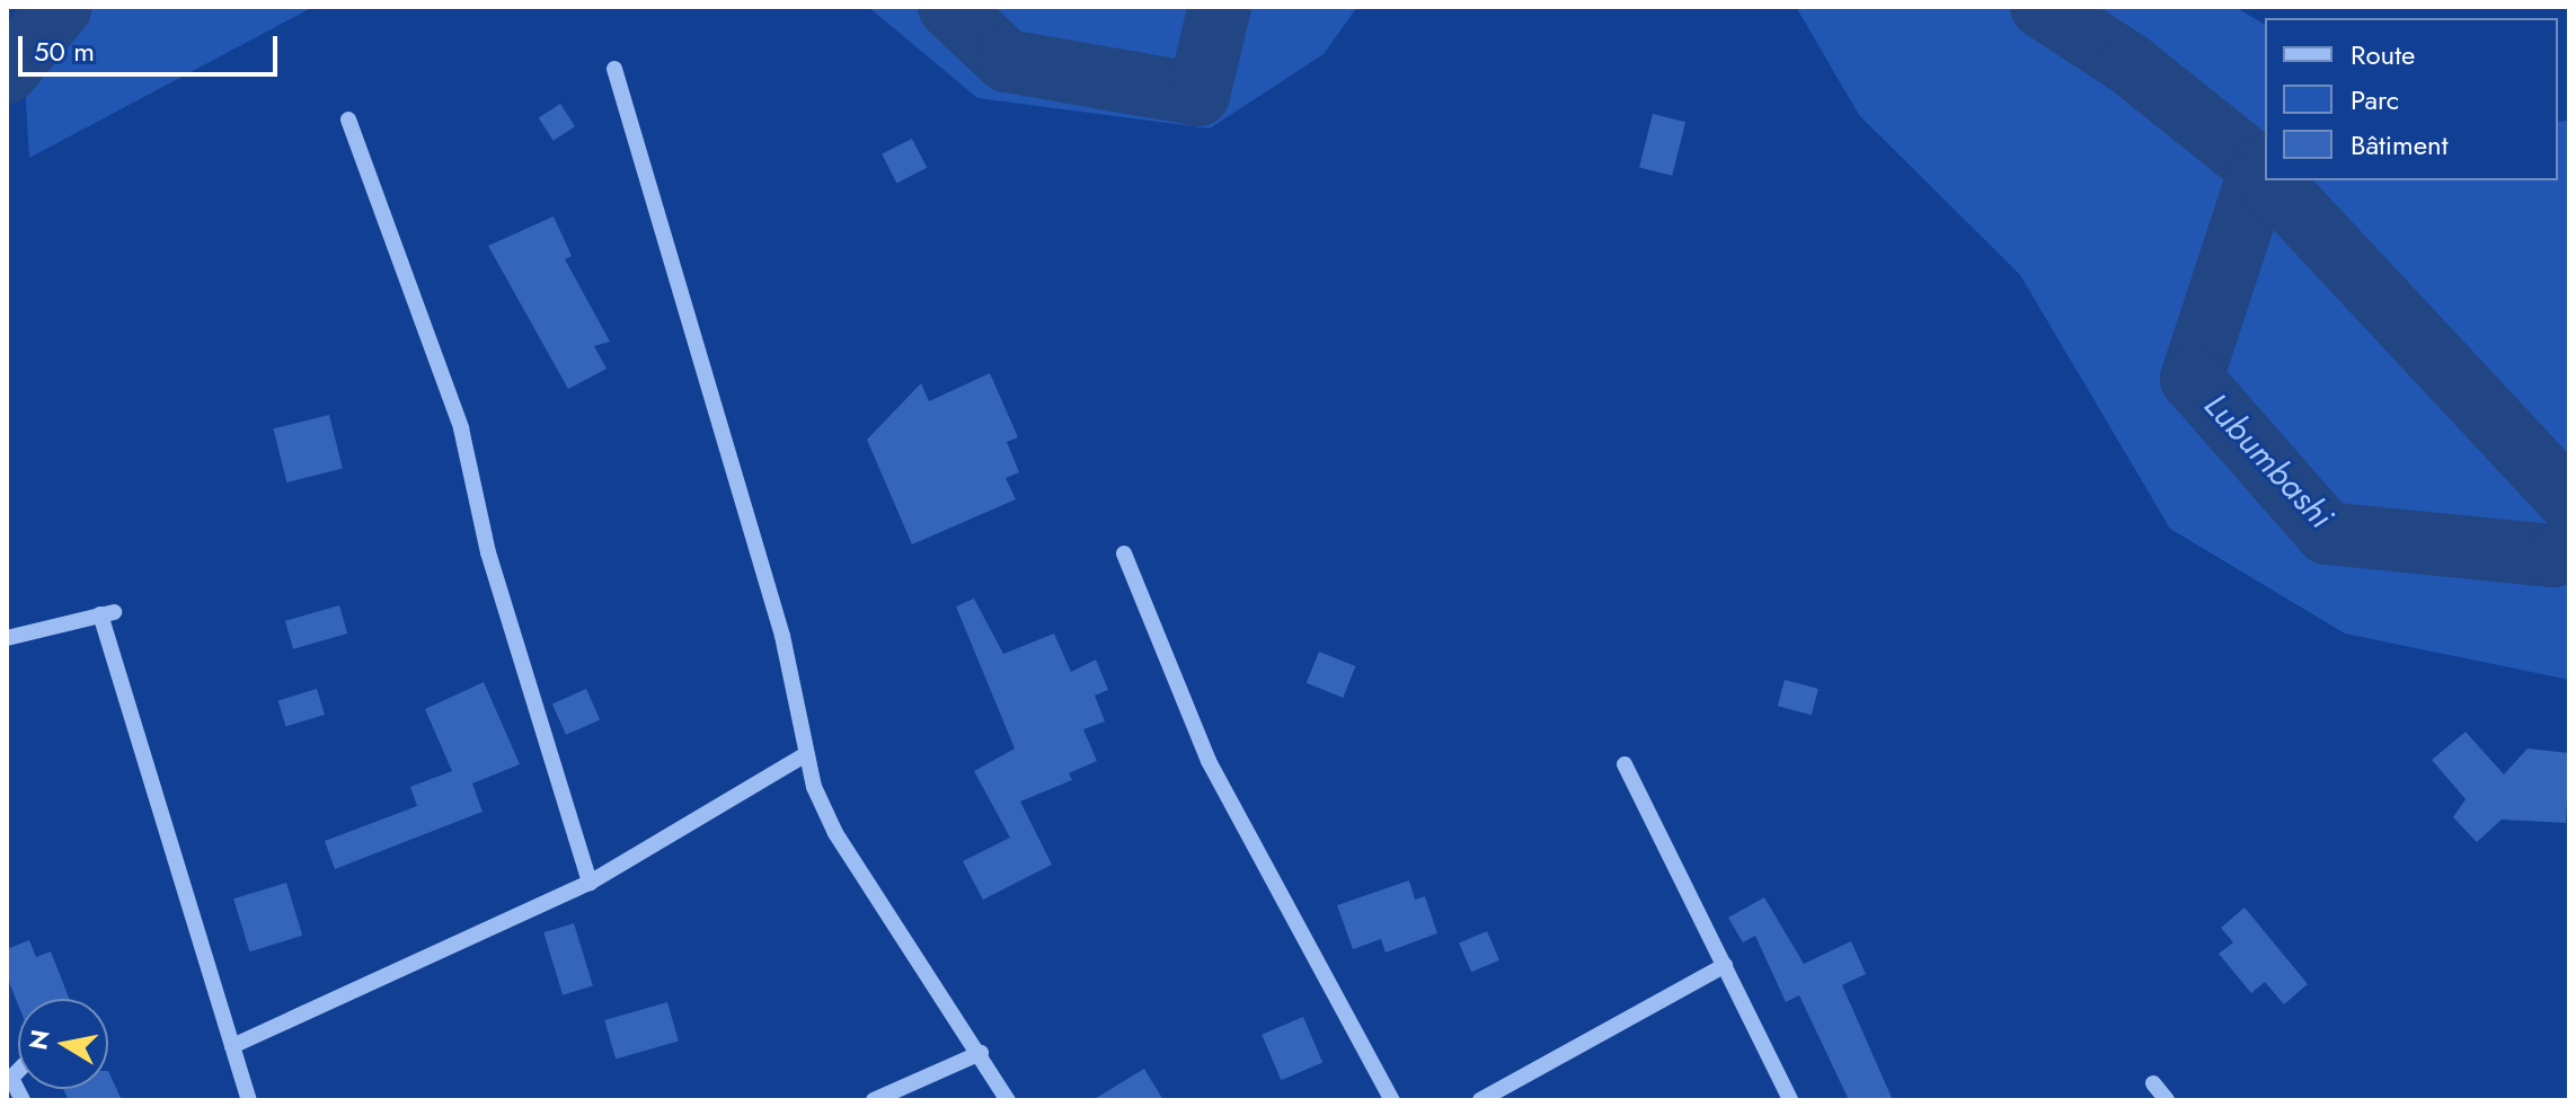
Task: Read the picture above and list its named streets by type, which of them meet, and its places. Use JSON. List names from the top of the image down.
{
  "water": ["Lubumbashi"],
  "legend": ["Route", "Parc", "Bâtiment"],
  "scale_bar": "50 m",
  "north": "left"
}
